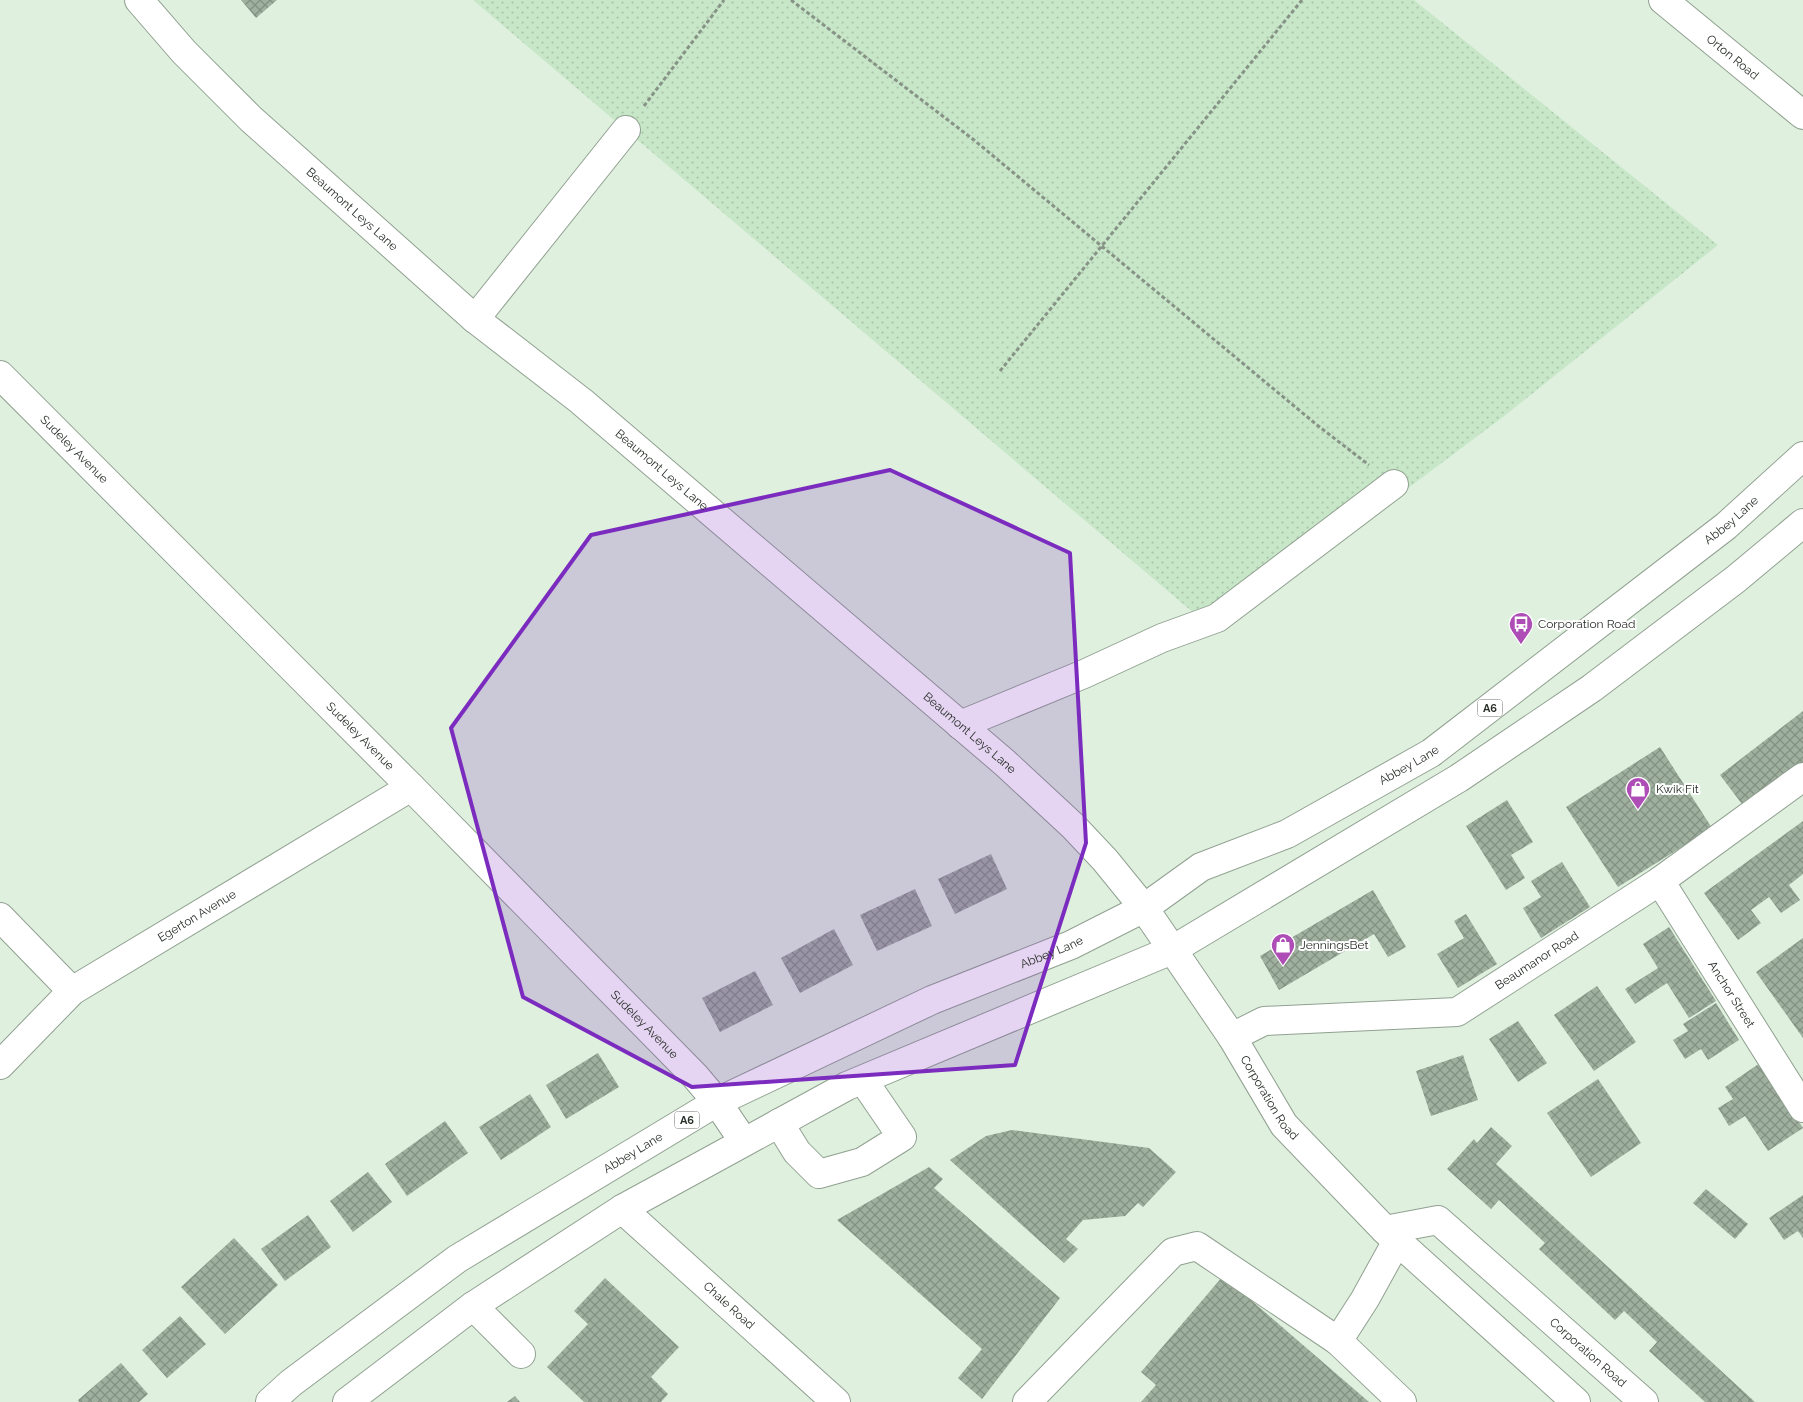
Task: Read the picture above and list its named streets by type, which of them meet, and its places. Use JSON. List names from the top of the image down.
{
  "streets": {
    "street": [
      "Orton Road",
      "Beaumont Leys Lane",
      "Sudeley Avenue",
      "Abbey Lane",
      "A6",
      "Egerton Avenue",
      "Beaumanor Road",
      "Anchor Street",
      "Corporation Road",
      "Chale Road"
    ]
  },
  "crossings": [
    ["Beaumont Leys Lane", "Abbey Lane"],
    ["Beaumont Leys Lane", "Corporation Road"],
    ["Sudeley Avenue", "Abbey Lane"],
    ["Sudeley Avenue", "Egerton Avenue"],
    ["Beaumanor Road", "Anchor Street"],
    ["Beaumanor Road", "Corporation Road"]
  ],
  "places": {
    "bus stop": ["Corporation Road"],
    "shop": ["Kwik Fit", "JenningsBet"]
  }
}
